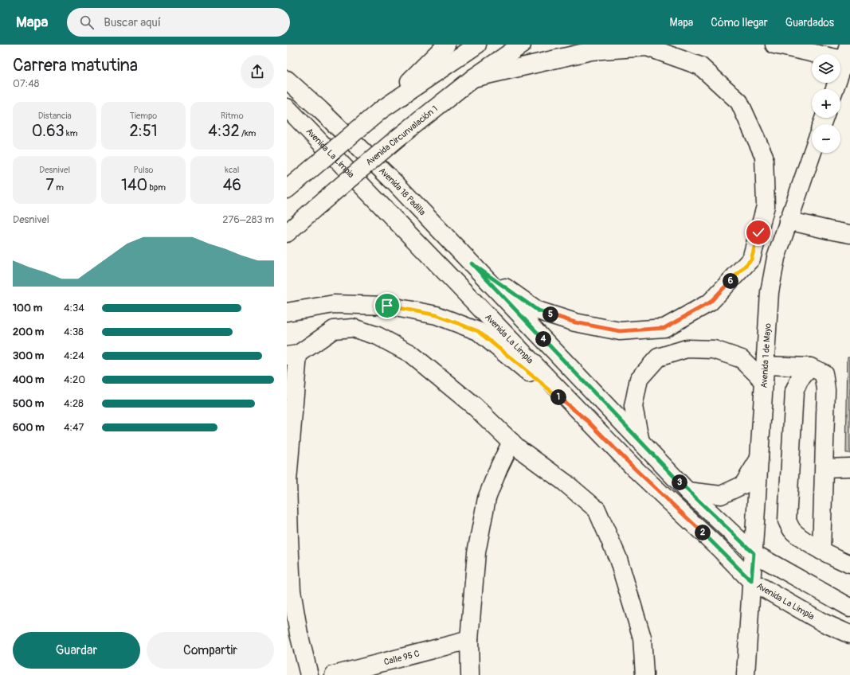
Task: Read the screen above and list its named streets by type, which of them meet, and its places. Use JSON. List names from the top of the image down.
{
  "streets": {
    "main road": [
      "Avenida Circunvalación 1",
      "Avenida La Limpia",
      "Avenida 18 Padilla",
      "Avenida 1 de Mayo",
      "Calle 95 C"
    ]
  },
  "crossings": [
    ["Avenida La Limpia", "Avenida 1 de Mayo"]
  ],
  "page": {
    "header": "Mapa",
    "search": "Buscar aquí",
    "nav": ["Mapa", "Cómo llegar", "Guardados"],
    "heading": ["Carrera matutina", "07:48"],
    "map_buttons": ["+", "−"],
    "stats": [
      ["Distancia", "0.63 km"],
      ["Tiempo", "2:51"],
      ["Ritmo", "4:32 /km"],
      ["Desnivel", "7 m"],
      ["Pulso", "140 bpm"],
      ["kcal", "46"]
    ],
    "chart": ["Desnivel", "276–283 m"],
    "pins": [
      "6",
      "5",
      "4",
      "1",
      "3",
      "2"
    ],
    "list": [
      {
        "name": "100 m",
        "note": "4:34"
      },
      {
        "name": "200 m",
        "note": "4:38"
      },
      {
        "name": "300 m",
        "note": "4:24"
      },
      {
        "name": "400 m",
        "note": "4:20"
      },
      {
        "name": "500 m",
        "note": "4:28"
      },
      {
        "name": "600 m",
        "note": "4:47"
      }
    ],
    "buttons": ["Guardar", "Compartir"]
  }
}
